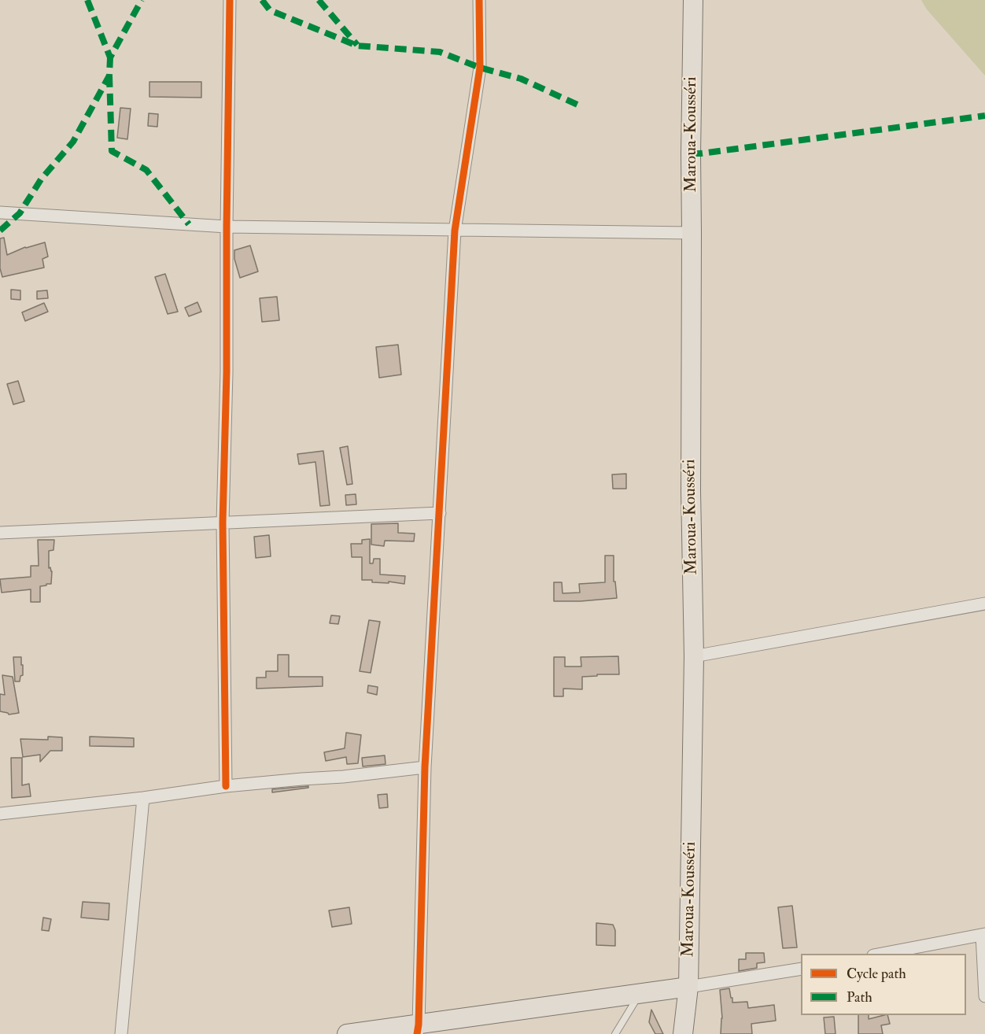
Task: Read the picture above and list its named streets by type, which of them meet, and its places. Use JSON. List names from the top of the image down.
{
  "streets": {
    "main road": ["Maroua-Kousséri"]
  },
  "legend": ["Cycle path", "Path"]
}
